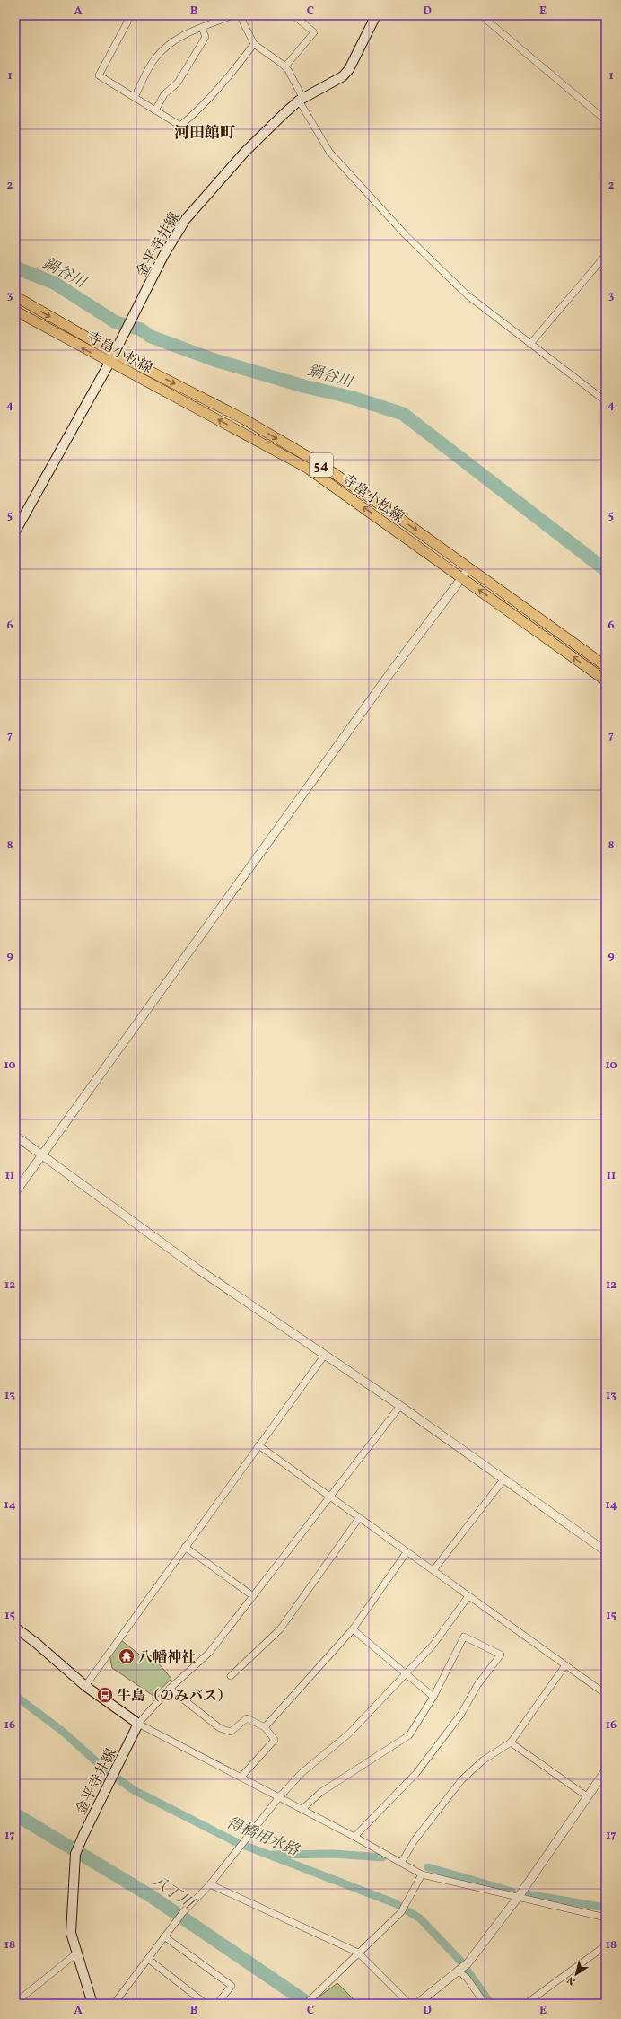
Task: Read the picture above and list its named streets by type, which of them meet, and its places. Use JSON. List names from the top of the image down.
{
  "streets": {
    "main road": ["金平寺井線", "寺畠小松線", "54"]
  },
  "crossings": [
    ["金平寺井線", "寺畠小松線"]
  ],
  "districts": ["河田館町"],
  "water": ["鍋谷川", "得橋用水路", "八丁川"],
  "places": {
    "temple": ["八幡神社"],
    "bus stop": ["牛島（のみバス）"]
  },
  "north": "bottom left",
  "grid": {
    "columns": [
      "A",
      "B",
      "C",
      "D",
      "E"
    ],
    "rows": [
      "1",
      "2",
      "3",
      "4",
      "5",
      "6",
      "7",
      "8",
      "9",
      "10",
      "11",
      "12",
      "13",
      "14",
      "15",
      "16",
      "17",
      "18"
    ]
  }
}
